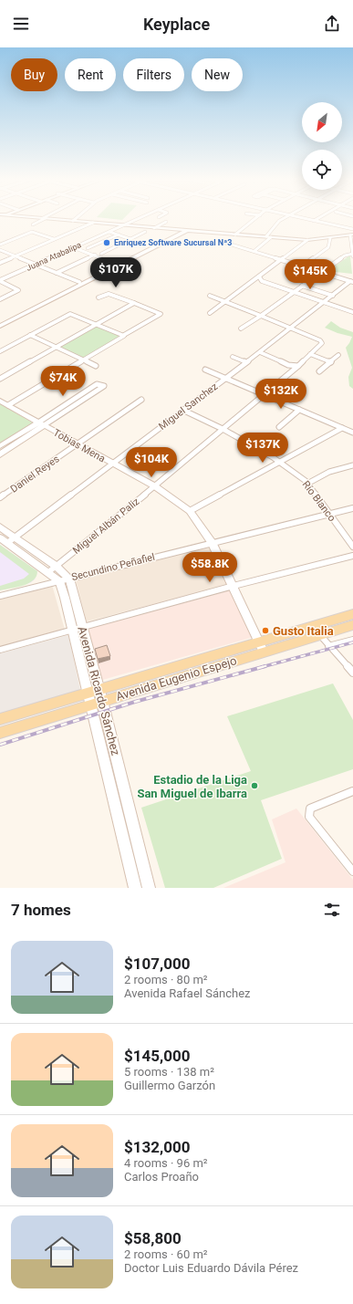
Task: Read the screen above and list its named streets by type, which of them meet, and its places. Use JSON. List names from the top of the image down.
{
  "streets": {
    "main road": ["Avenida Eugenio Espejo"],
    "street": [
      "Juana Atabalipa",
      "Miguel Sanchez",
      "Tobias Mena",
      "Daniel Reyes",
      "Río Blanco",
      "Miguel Albán Paliz",
      "Secundino Peñafiel",
      "Avenida Ricardo Sánchez"
    ]
  },
  "crossings": [
    ["Miguel Sanchez", "Tobias Mena"],
    ["Miguel Sanchez", "Río Blanco"],
    ["Miguel Sanchez", "Miguel Albán Paliz"],
    ["Tobias Mena", "Daniel Reyes"],
    ["Tobias Mena", "Miguel Albán Paliz"],
    ["Tobias Mena", "Secundino Peñafiel"],
    ["Tobias Mena", "Avenida Eugenio Espejo"],
    ["Río Blanco", "Miguel Albán Paliz"],
    ["Río Blanco", "Secundino Peñafiel"],
    ["Secundino Peñafiel", "Avenida Ricardo Sánchez"],
    ["Avenida Eugenio Espejo", "Avenida Ricardo Sánchez"]
  ],
  "places": ["Enriquez Software Sucursal Nª3", "Gusto Italia", "Estadio de la Liga San Miguel de Ibarra"],
  "north": "bottom left",
  "page": {
    "header": "Keyplace",
    "chip": [
      "Buy",
      "Rent",
      "Filters",
      "New"
    ],
    "price": [
      "$107K",
      "$145K",
      "$74K",
      "$132K",
      "$137K",
      "$104K",
      "$58.8K"
    ],
    "heading": "7 homes",
    "list": [
      {
        "name": "$107,000",
        "note": "2 rooms · 80 m² · Avenida Rafael Sánchez"
      },
      {
        "name": "$145,000",
        "note": "5 rooms · 138 m² · Guillermo Garzón"
      },
      {
        "name": "$132,000",
        "note": "4 rooms · 96 m² · Carlos Proaño"
      },
      {
        "name": "$58,800",
        "note": "2 rooms · 60 m² · Doctor Luis Eduardo Dávila Pérez"
      }
    ]
  }
}
